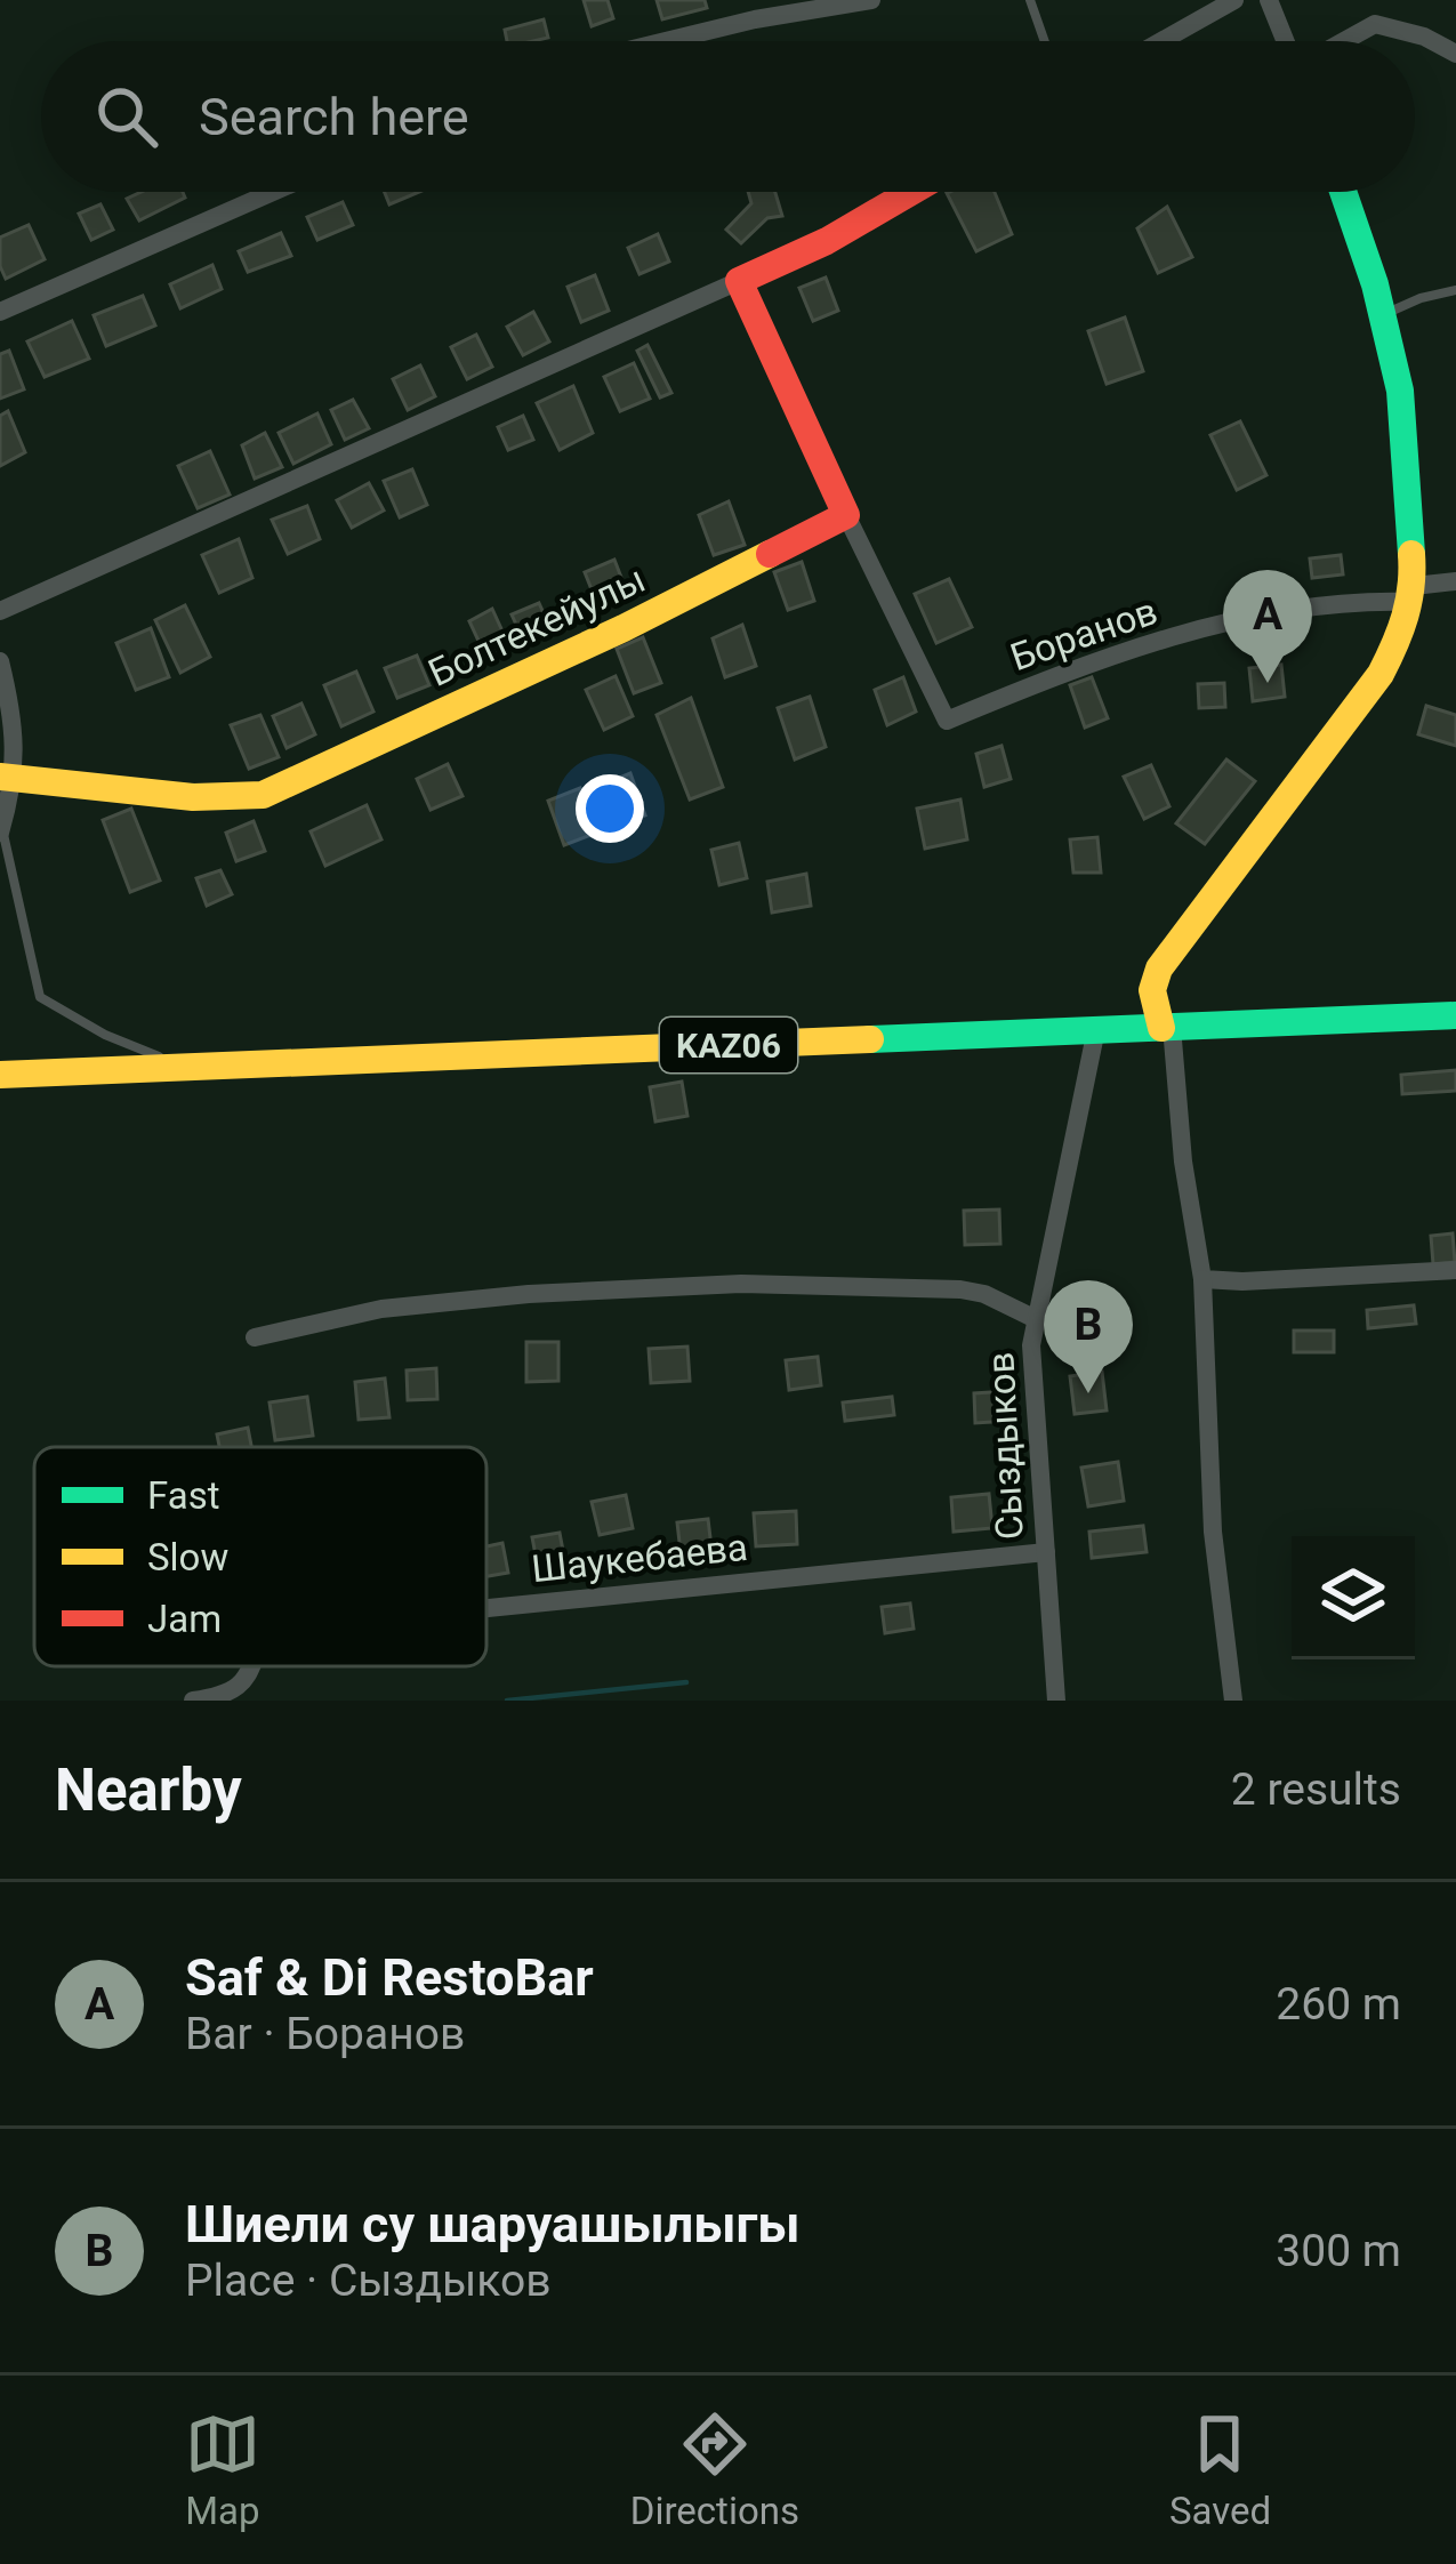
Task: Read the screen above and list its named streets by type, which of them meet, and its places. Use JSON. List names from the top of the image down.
{
  "streets": {
    "street": [
      "Болтекейулы",
      "Боранов",
      "KАZ06",
      "Сыздыков",
      "Шаукебаева"
    ]
  },
  "crossings": [
    ["Болтекейулы", "Боранов"],
    ["KАZ06", "Сыздыков"],
    ["Сыздыков", "Шаукебаева"]
  ],
  "legend": ["Fast", "Slow", "Jam"],
  "page": {
    "search": "Search here",
    "pins": ["A", "B"],
    "heading": ["Nearby", "2 results"],
    "list": [
      {
        "mark": "A",
        "name": "Saf & Di RestoBar",
        "note": "Bar · Боранов",
        "value": "260 m"
      },
      {
        "mark": "B",
        "name": "Шиели су шаруашылыгы",
        "note": "Place · Сыздыков",
        "value": "300 m"
      }
    ],
    "nav": ["Map", "Directions", "Saved"]
  }
}
